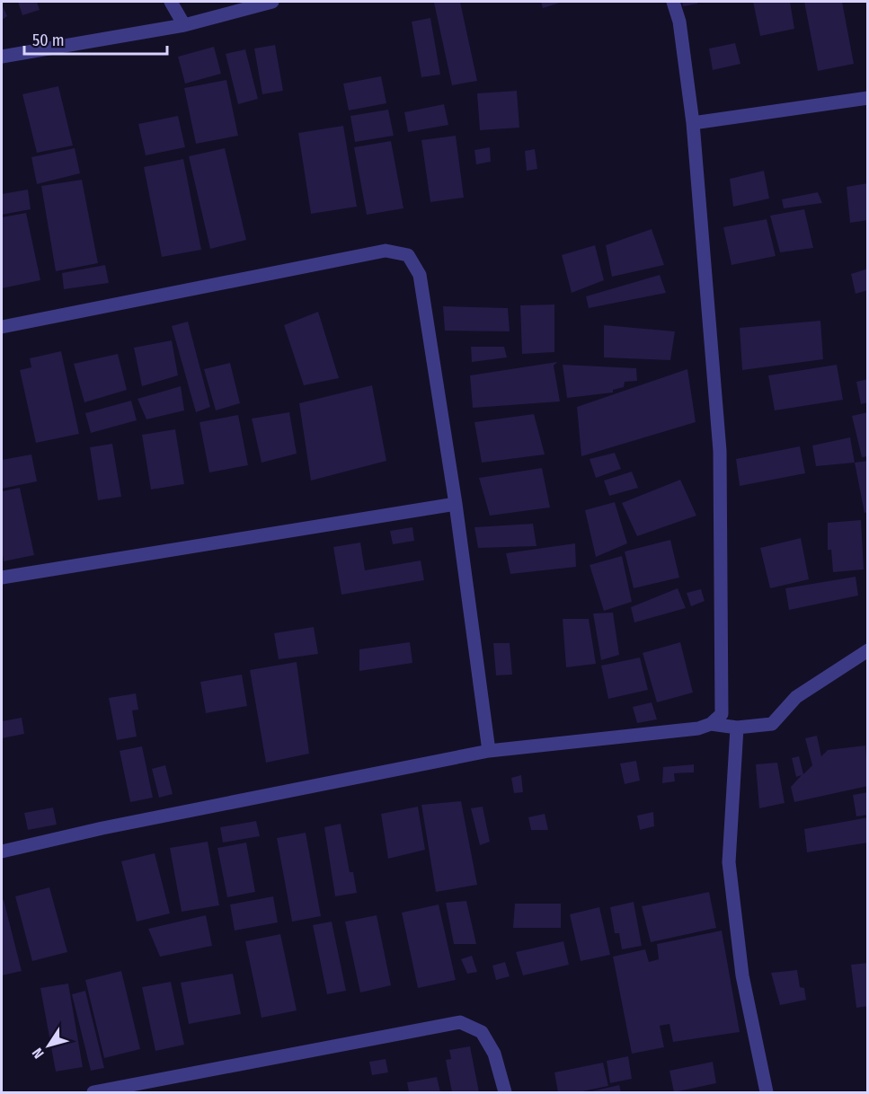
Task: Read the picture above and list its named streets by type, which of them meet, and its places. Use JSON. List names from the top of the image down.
{
  "scale_bar": "50 m",
  "north": "bottom left"
}
